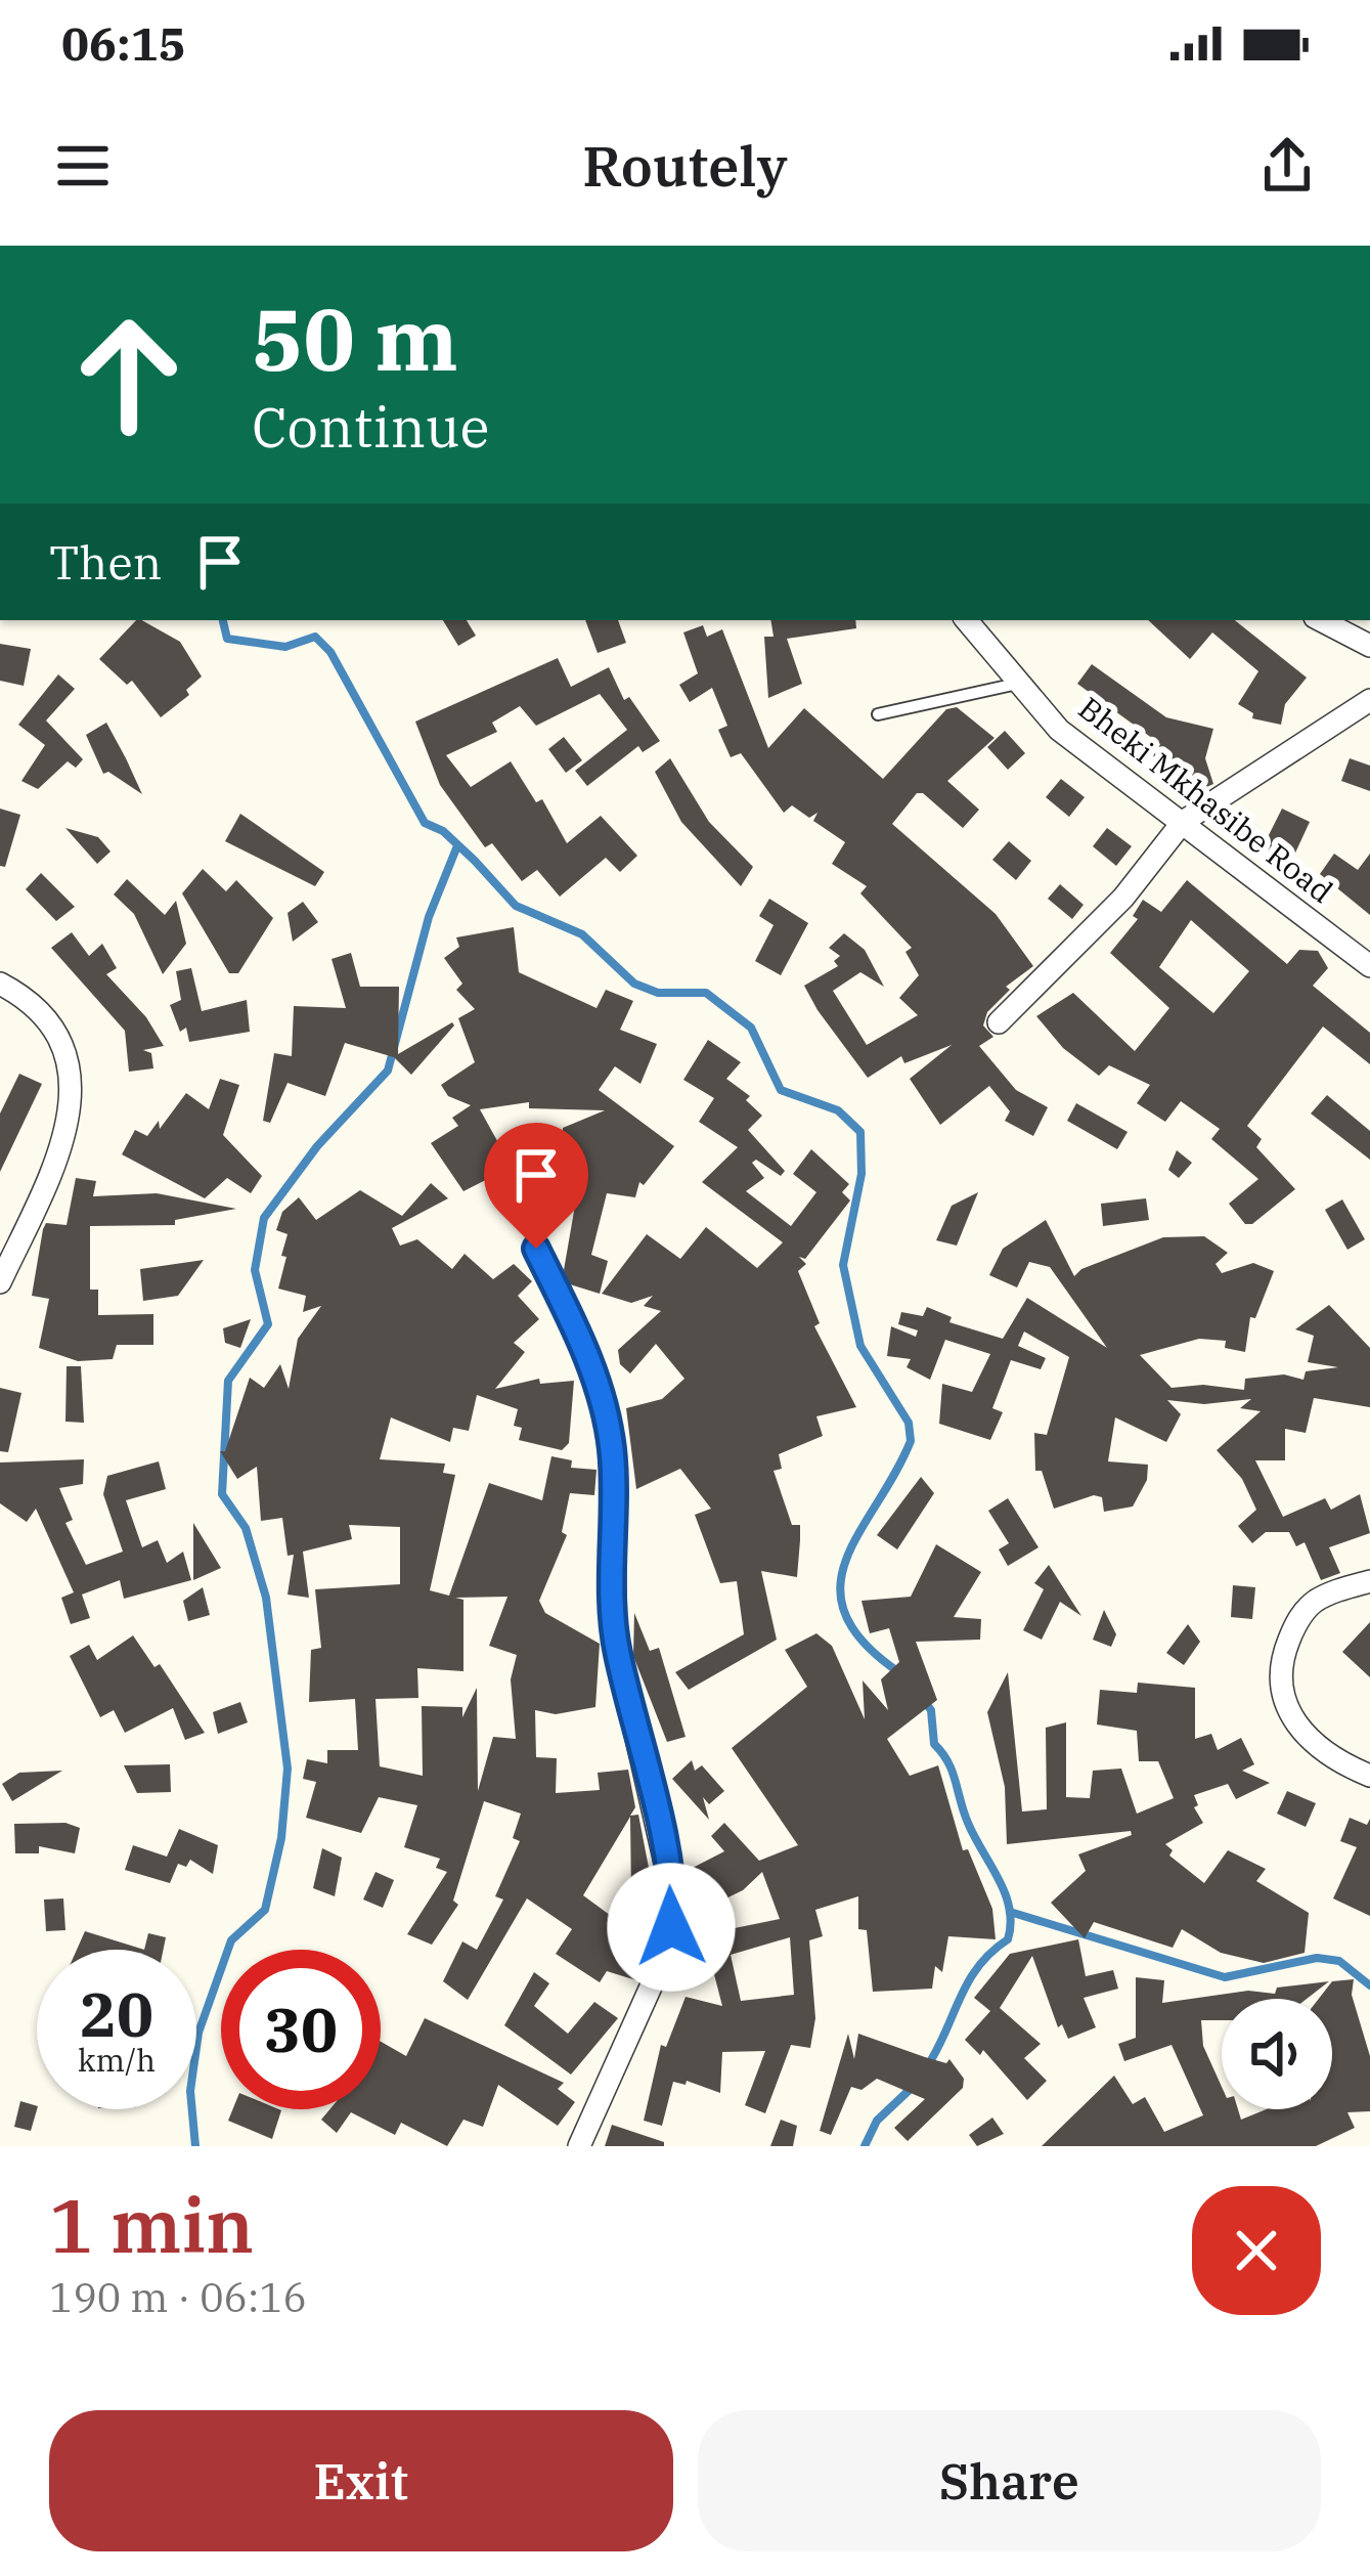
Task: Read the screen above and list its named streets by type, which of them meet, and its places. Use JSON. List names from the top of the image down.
{
  "streets": {
    "street": ["Bheki Mkhasibe Road"]
  },
  "page": {
    "status": "06:15",
    "header": "Routely",
    "turn": ["50 m", "Continue"],
    "then": "Then",
    "speed": "20 km/h",
    "limit": "30",
    "heading": ["1 min", "190 m · 06:16"],
    "buttons": ["Exit", "Share"]
  }
}
